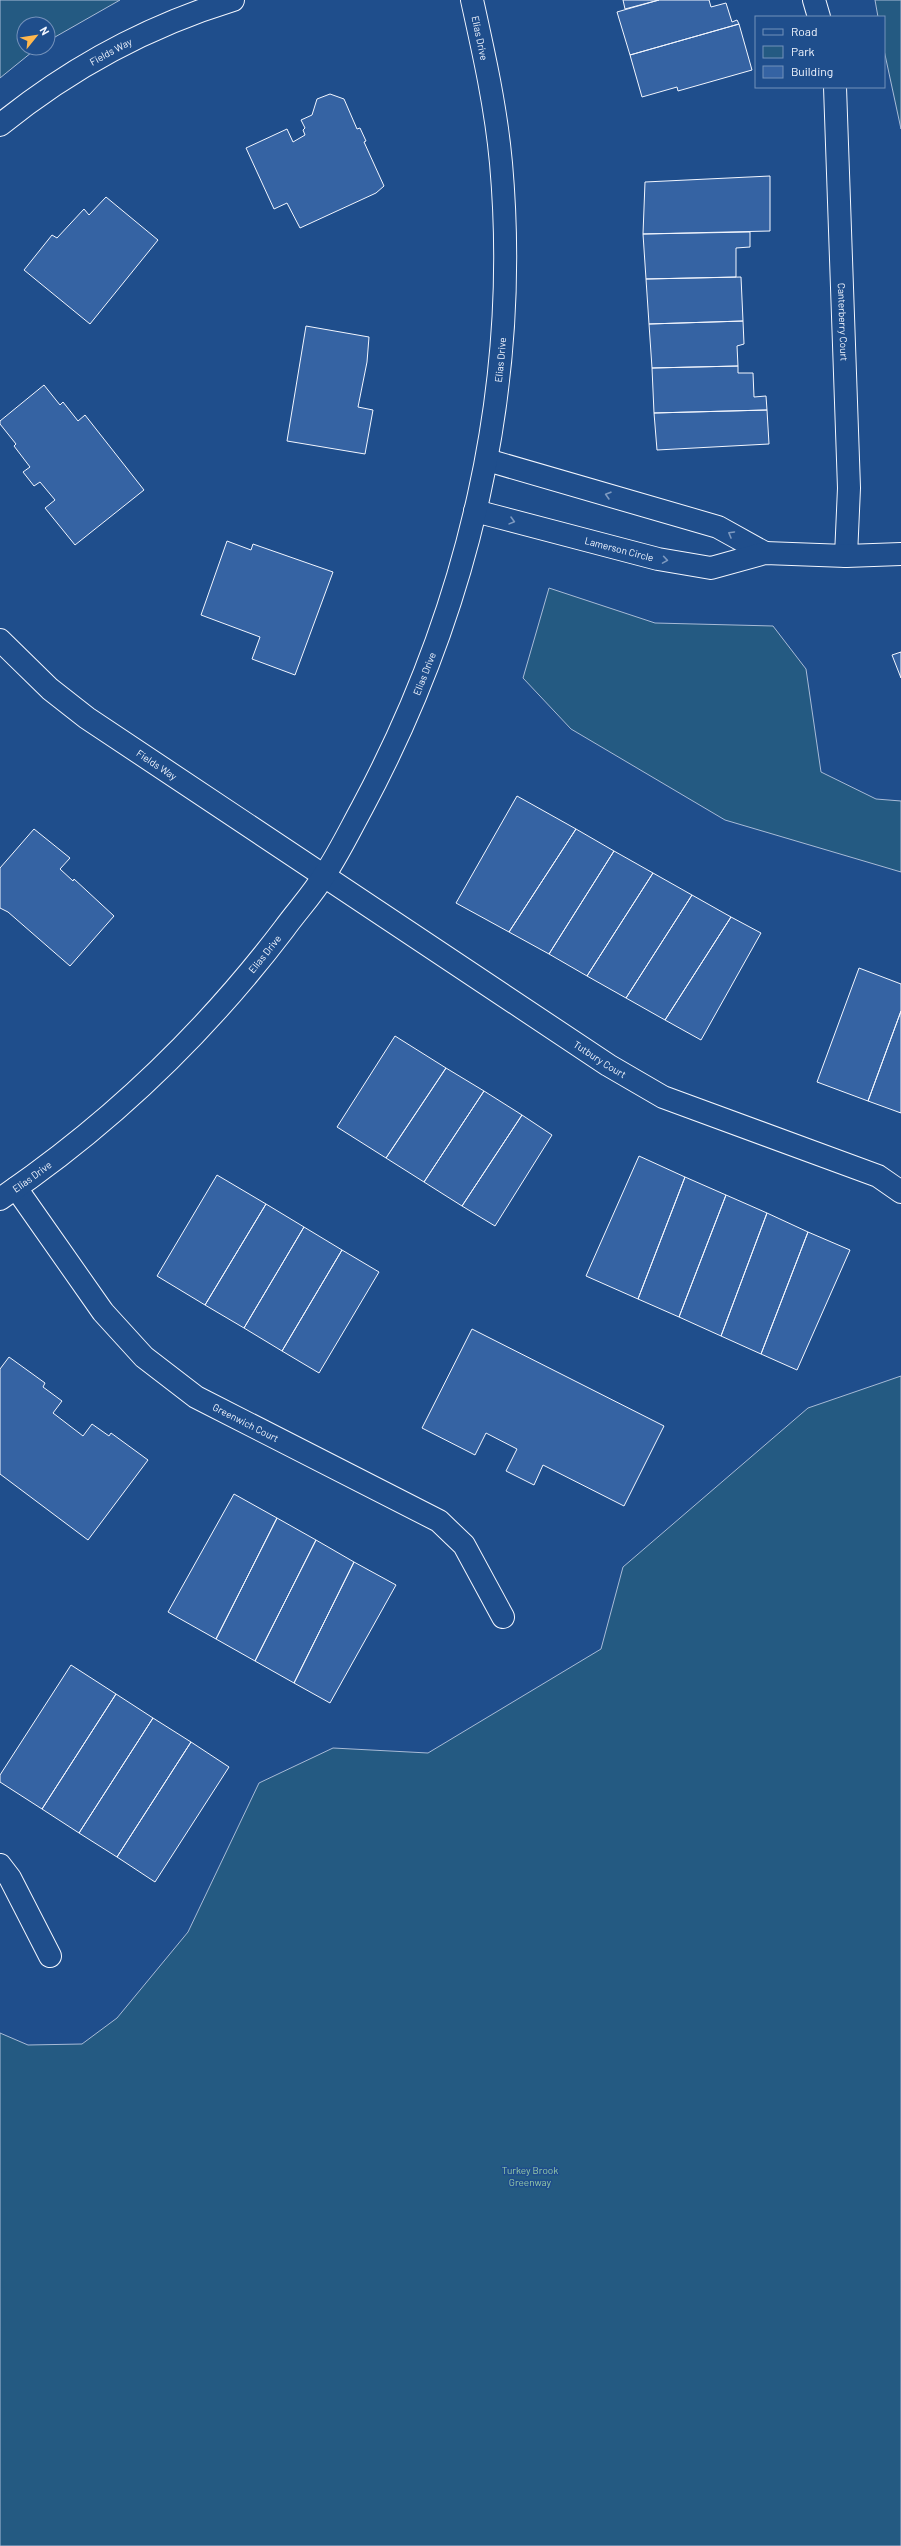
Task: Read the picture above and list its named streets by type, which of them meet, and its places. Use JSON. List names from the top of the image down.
{
  "streets": {
    "street": [
      "Elias Drive",
      "Fields Way",
      "Canterberry Court",
      "Lamerson Circle",
      "Tutbury Court",
      "Greenwich Court"
    ]
  },
  "crossings": [
    ["Elias Drive", "Fields Way"],
    ["Elias Drive", "Lamerson Circle"],
    ["Elias Drive", "Tutbury Court"],
    ["Elias Drive", "Greenwich Court"],
    ["Fields Way", "Tutbury Court"],
    ["Canterberry Court", "Lamerson Circle"]
  ],
  "parks": ["Turkey Brook Greenway"],
  "legend": ["Road", "Park", "Building"],
  "north": "top right"
}
